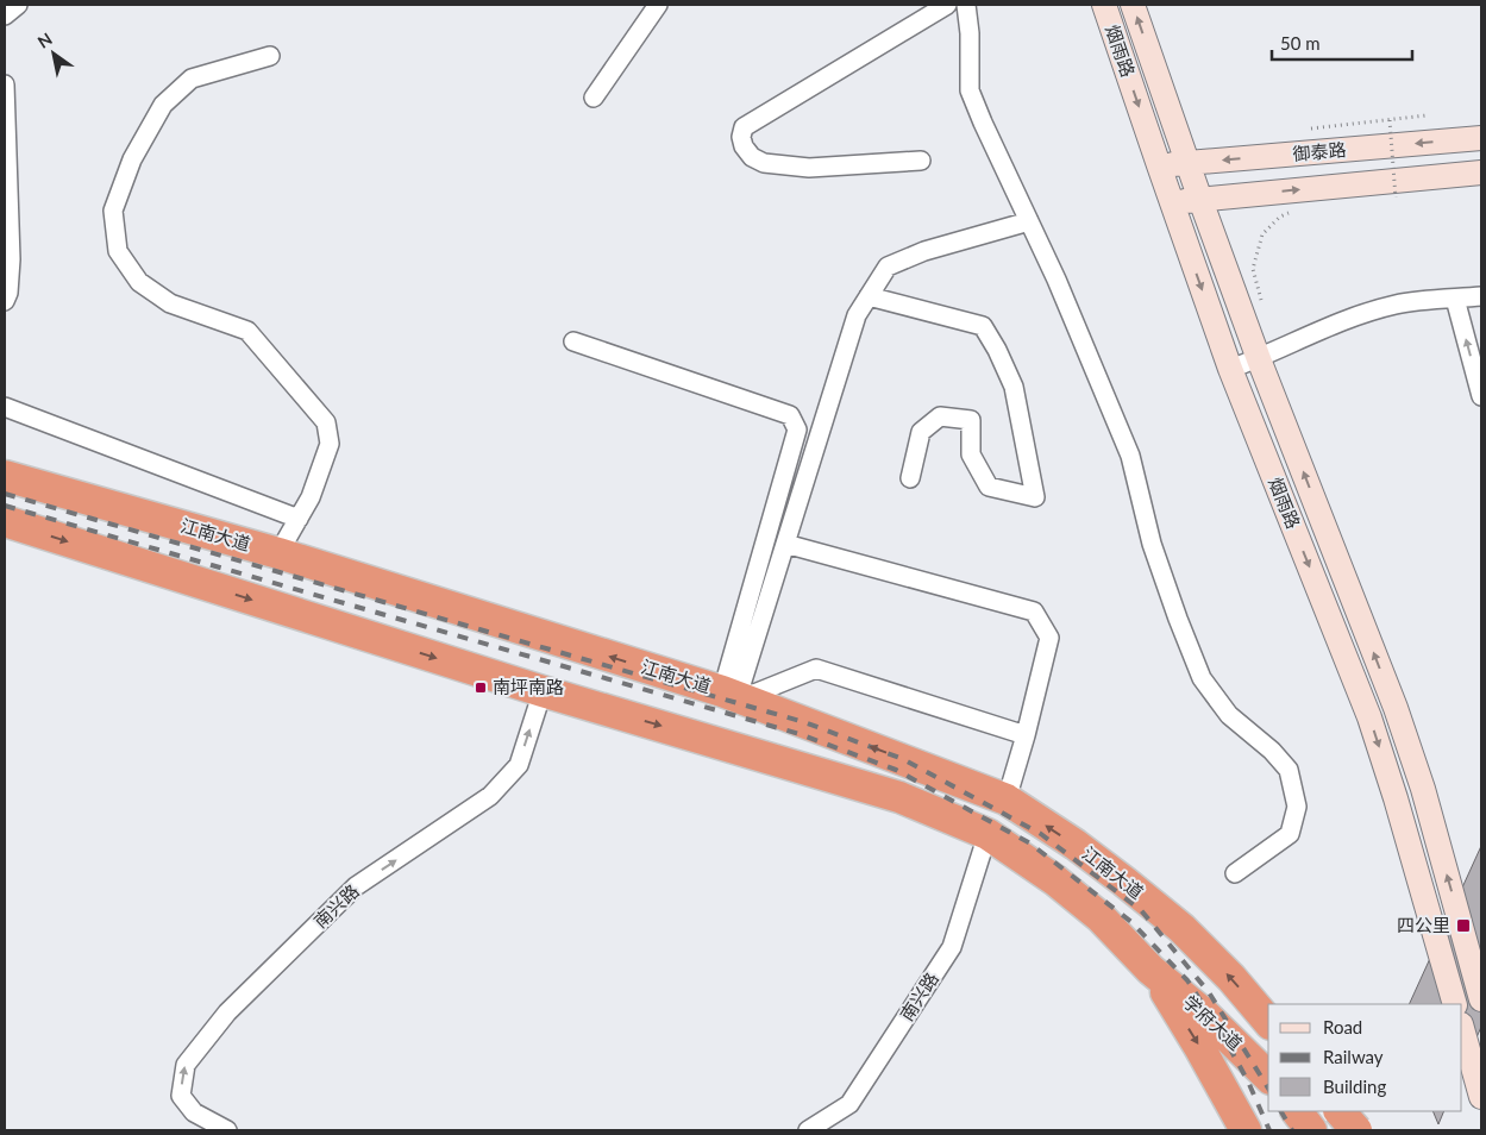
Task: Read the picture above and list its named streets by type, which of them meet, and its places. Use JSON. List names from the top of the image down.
{
  "streets": {
    "highway": ["江南大道", "学府大道"],
    "main road": ["烟雨路", "御泰路"],
    "street": ["南兴路"]
  },
  "crossings": [
    ["烟雨路", "御泰路"]
  ],
  "one_way": ["南兴路"],
  "places": {
    "transit": ["南坪南路", "四公里"]
  },
  "legend": ["Road", "Railway", "Building"],
  "scale_bar": "50 m",
  "north": "top left"
}
